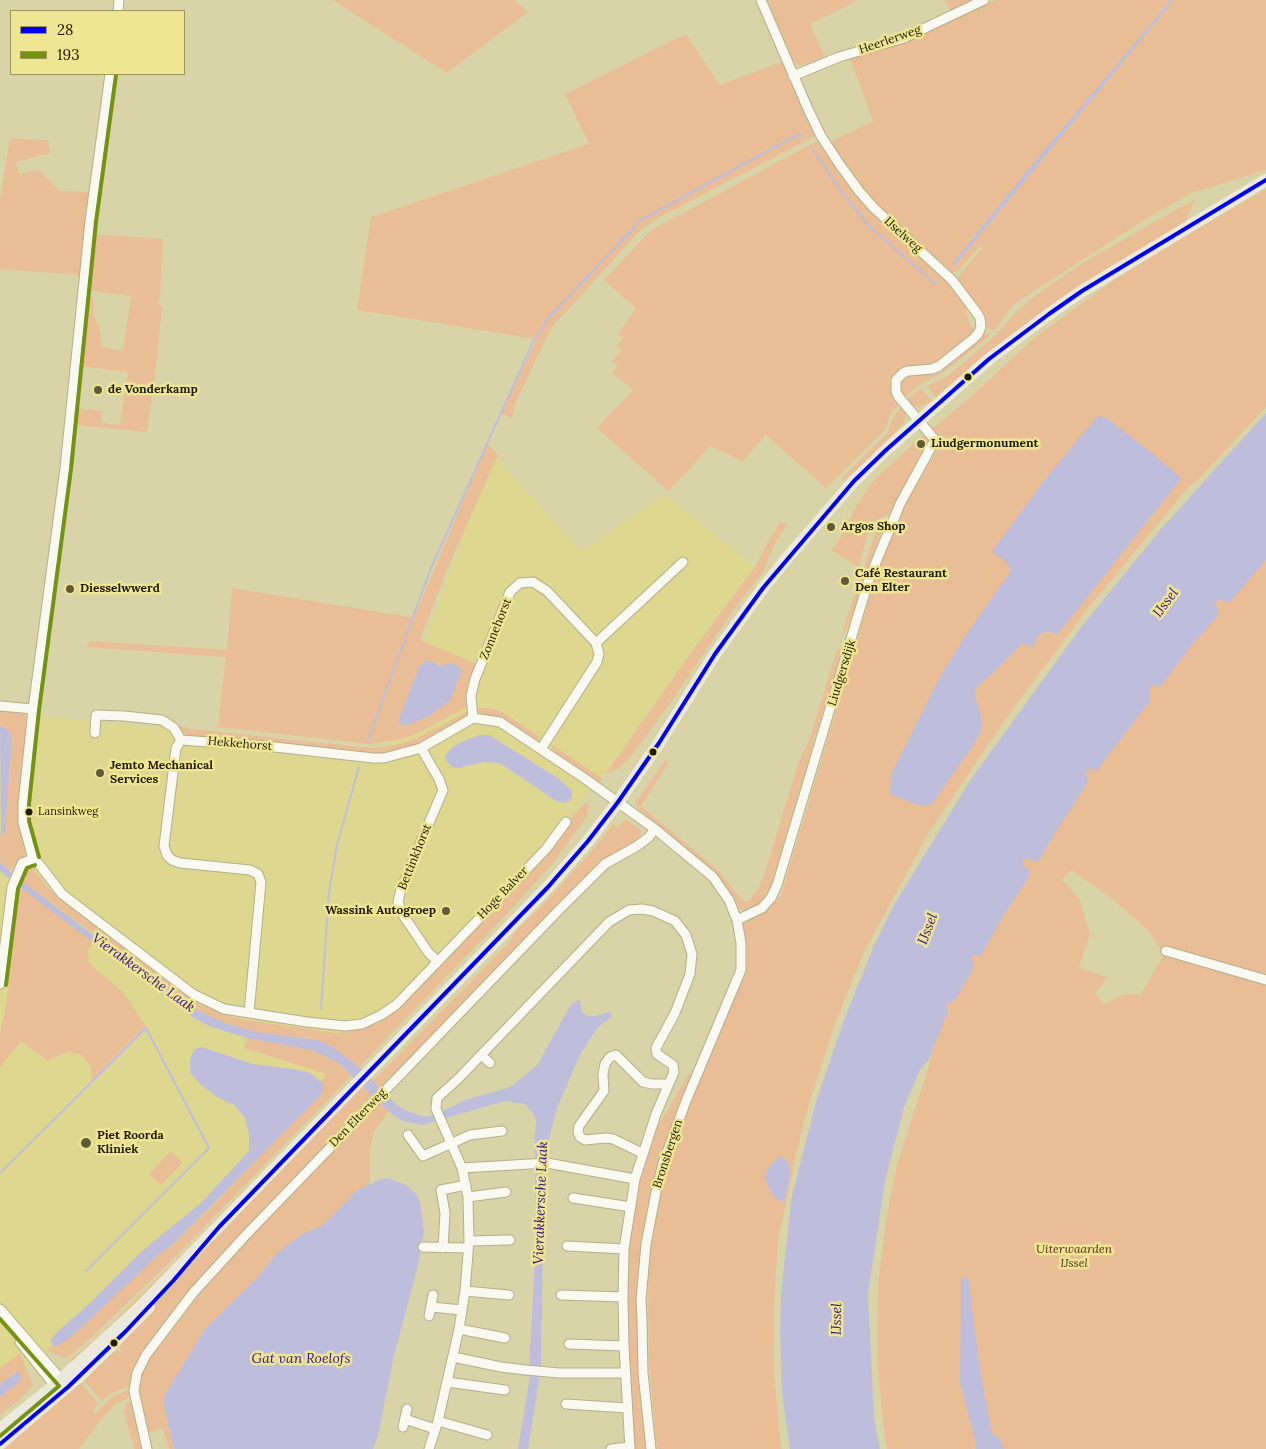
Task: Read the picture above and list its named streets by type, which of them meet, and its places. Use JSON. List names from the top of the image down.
{
  "streets": {
    "main road": ["Den Elterweg"],
    "street": [
      "Heerlerweg",
      "IJselweg",
      "Zonnehorst",
      "Liudgersdijk",
      "Hekkehorst",
      "Bettinkhorst",
      "Hoge Balver",
      "Bronsbergen"
    ]
  },
  "crossings": [
    ["Heerlerweg", "IJselweg"],
    ["IJselweg", "Liudgersdijk"],
    ["IJselweg", "Den Elterweg"],
    ["Zonnehorst", "Hekkehorst"],
    ["Liudgersdijk", "Den Elterweg"],
    ["Liudgersdijk", "Bronsbergen"],
    ["Hekkehorst", "Bettinkhorst"],
    ["Bettinkhorst", "Hoge Balver"],
    ["Den Elterweg", "Bronsbergen"]
  ],
  "water": ["IJssel", "Vierakkersche Laak", "Gat van Roelofs"],
  "parks": ["Uiterwaarden IJssel"],
  "places": [
    "de Vonderkamp",
    "Liudgermonument",
    "Argos Shop",
    "Café Restaurant Den Elter",
    "Diesselwwerd",
    "Jemto Mechanical Services",
    "Lansinkweg",
    "Wassink Autogroep",
    "Piet Roorda Kliniek"
  ],
  "lines": ["transit line 193", "transit line 28"],
  "legend": ["28", "193"]
}
